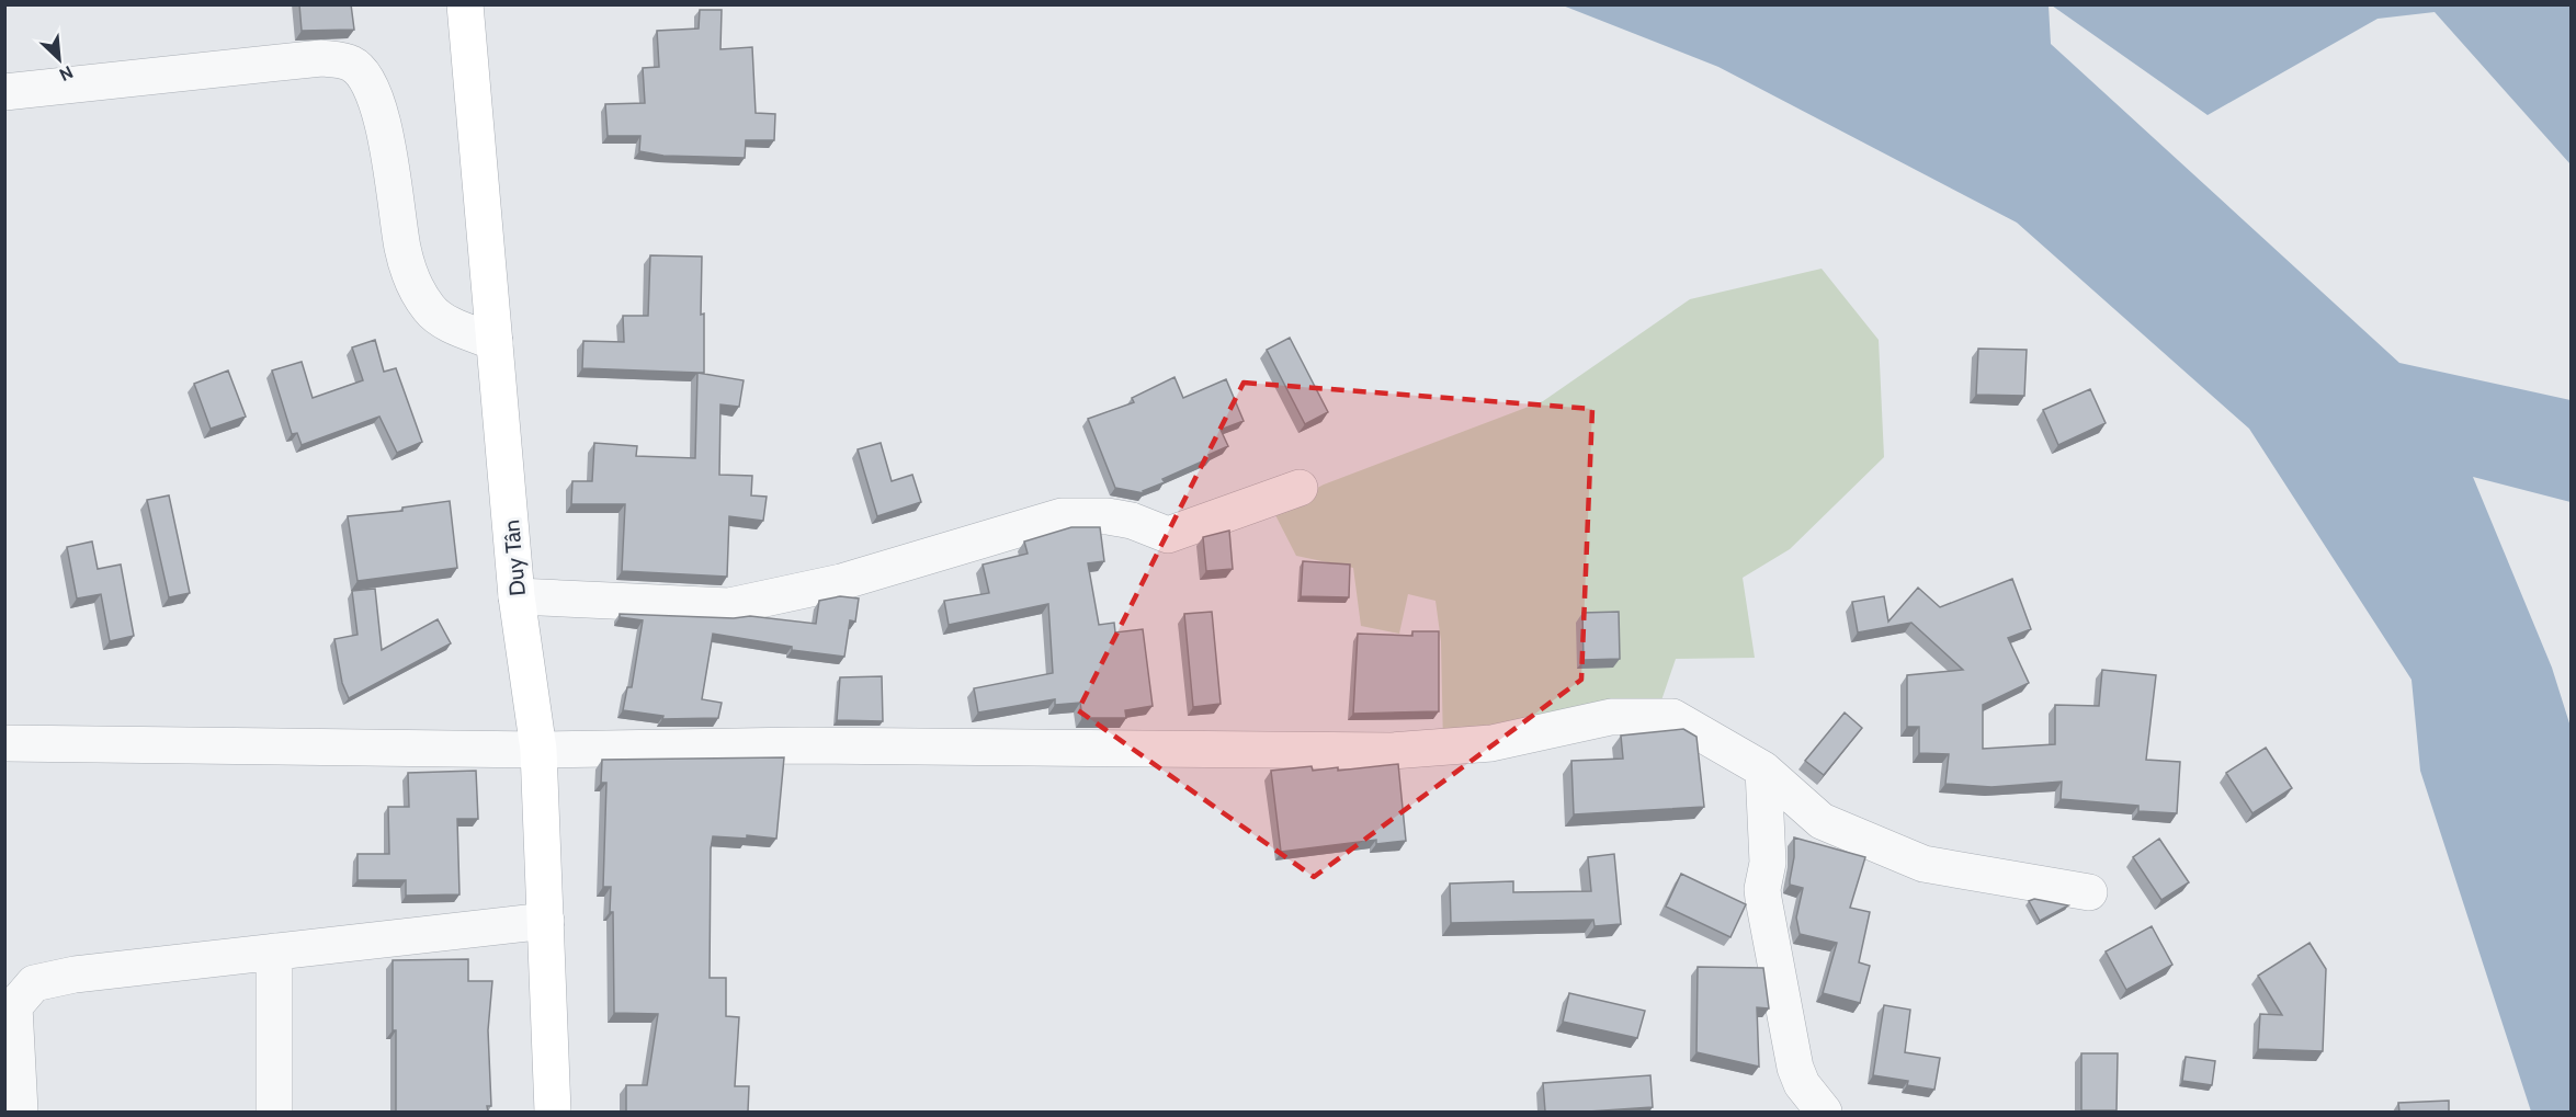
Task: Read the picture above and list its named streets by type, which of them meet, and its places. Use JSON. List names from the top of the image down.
{
  "streets": {
    "street": ["Duy Tân"]
  },
  "north": "bottom right"
}
